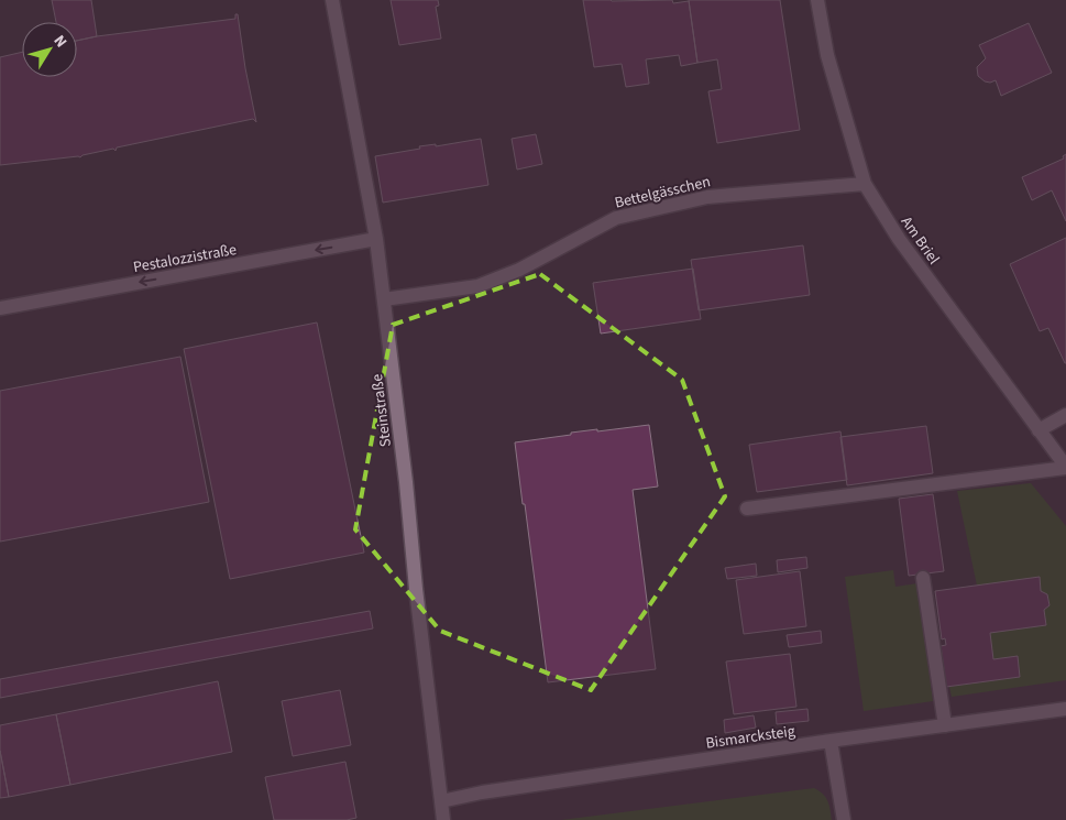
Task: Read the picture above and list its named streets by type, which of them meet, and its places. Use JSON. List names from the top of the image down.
{
  "streets": {
    "street": [
      "Bettelgässchen",
      "Am Briel",
      "Pestalozzistraße",
      "Steinstraße",
      "Bismarcksteig"
    ]
  },
  "crossings": [
    ["Bettelgässchen", "Am Briel"],
    ["Bettelgässchen", "Steinstraße"],
    ["Pestalozzistraße", "Steinstraße"],
    ["Steinstraße", "Bismarcksteig"]
  ],
  "one_way": ["Pestalozzistraße"],
  "north": "top right"
}
